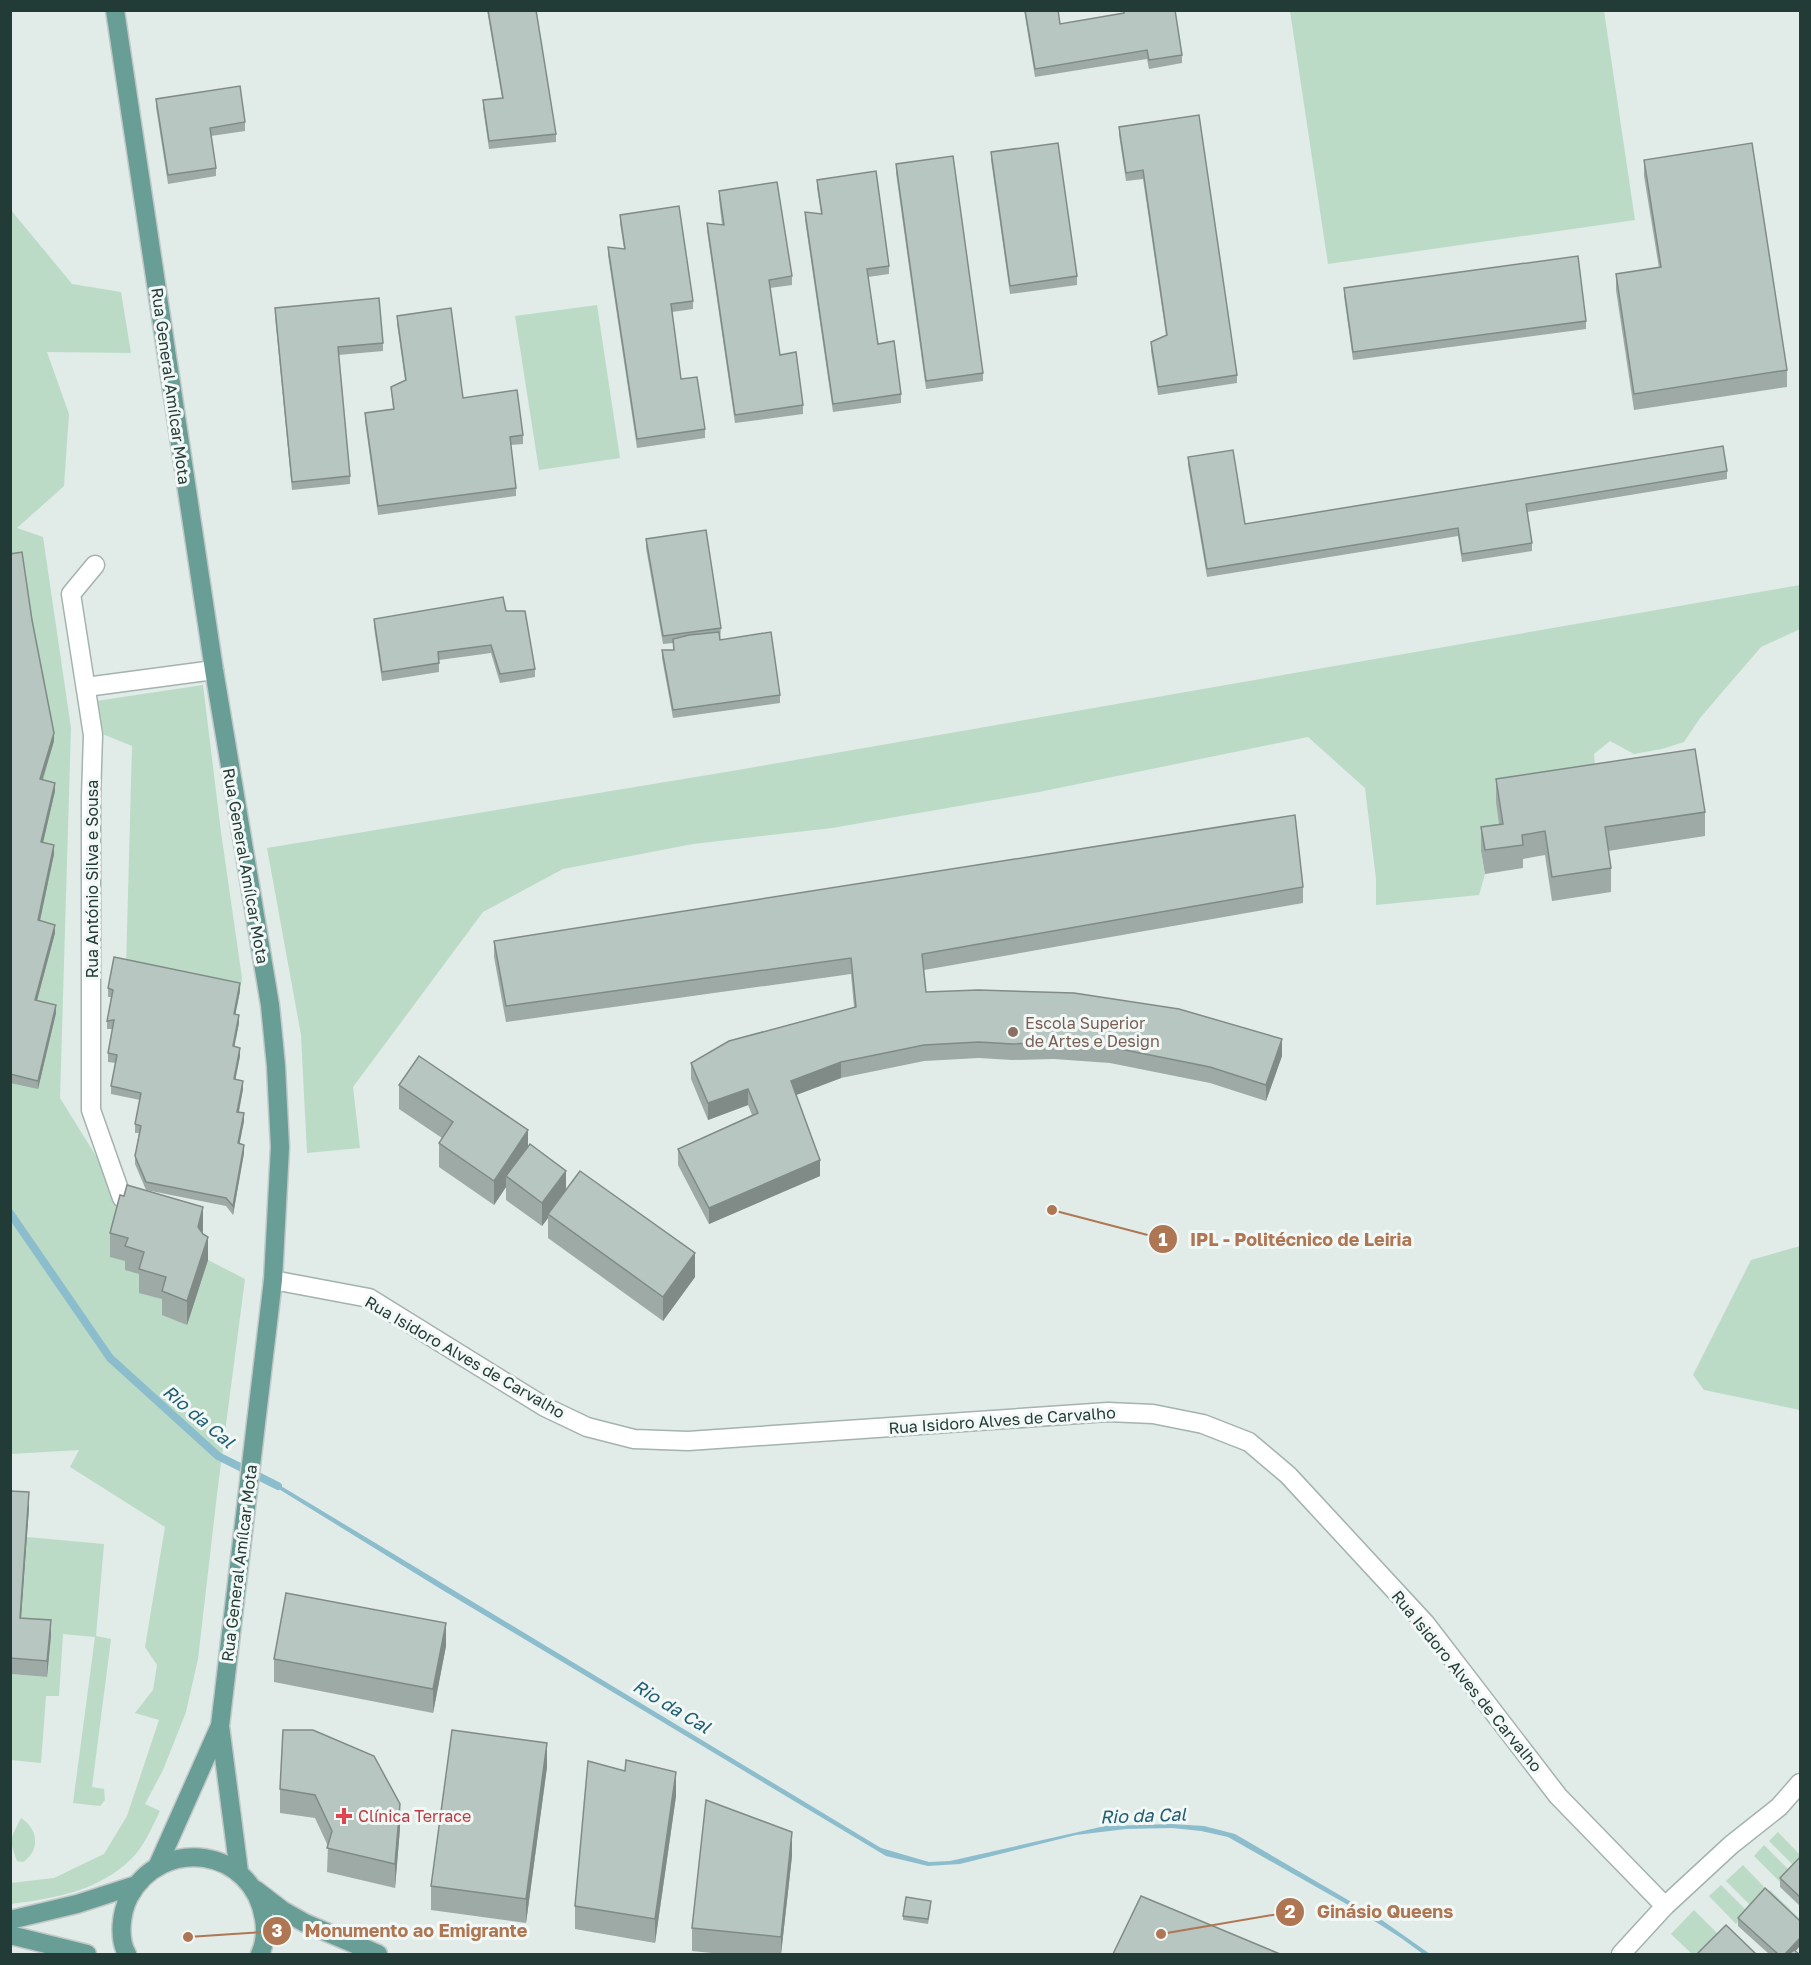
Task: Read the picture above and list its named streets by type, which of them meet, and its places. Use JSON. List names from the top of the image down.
{
  "streets": {
    "main road": ["Rua General Amílcar Mota"],
    "street": ["Rua António Silva e Sousa", "Rua Isidoro Alves de Carvalho"]
  },
  "crossings": [
    ["Rua General Amílcar Mota", "Rua Isidoro Alves de Carvalho"]
  ],
  "water": ["Rio da Cal"],
  "places": {
    "other": [
      "Escola Superior de Artes e Design",
      "IPL - Politécnico de Leiria",
      "Ginásio Queens",
      "Monumento ao Emigrante"
    ],
    "health": ["Clínica Terrace"]
  }
}
